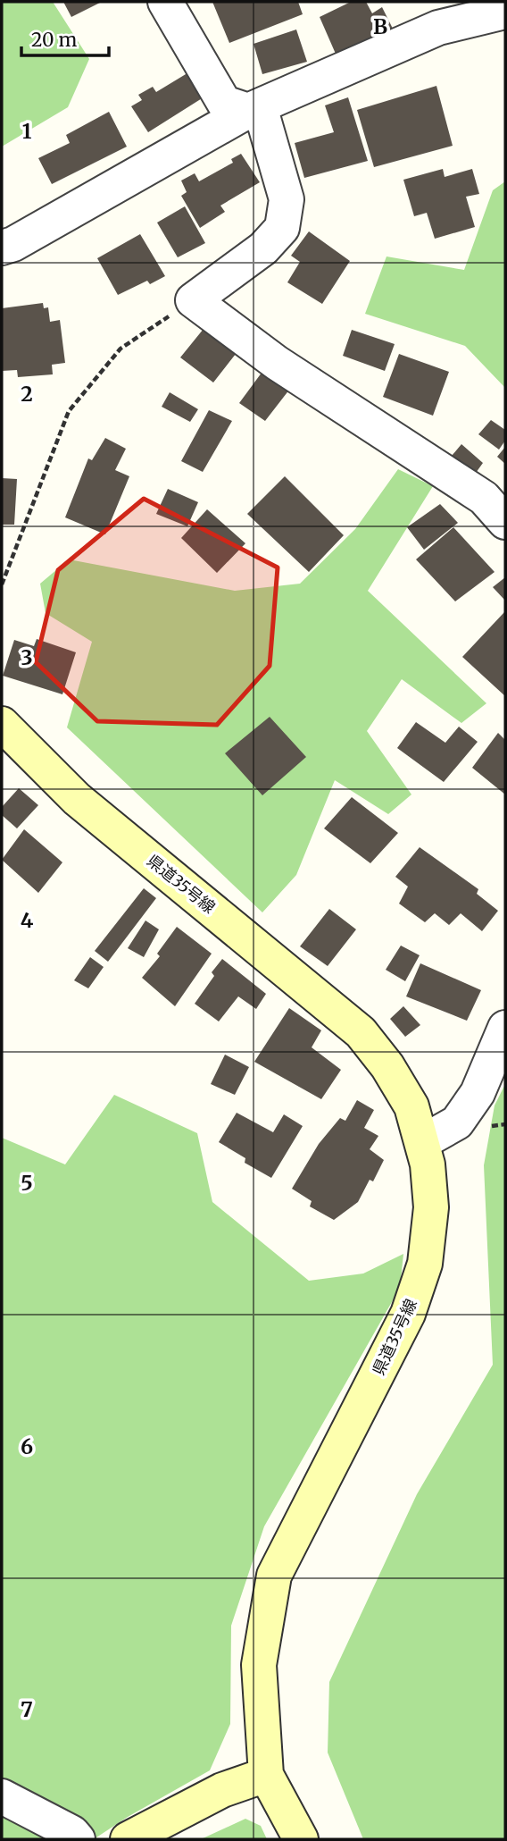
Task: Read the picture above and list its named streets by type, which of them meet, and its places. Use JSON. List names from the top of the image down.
{
  "streets": {
    "main road": ["県道35号線"]
  },
  "scale_bar": "20 m",
  "grid": {
    "columns": ["B"],
    "rows": [
      "1",
      "2",
      "3",
      "4",
      "5",
      "6",
      "7"
    ]
  }
}
